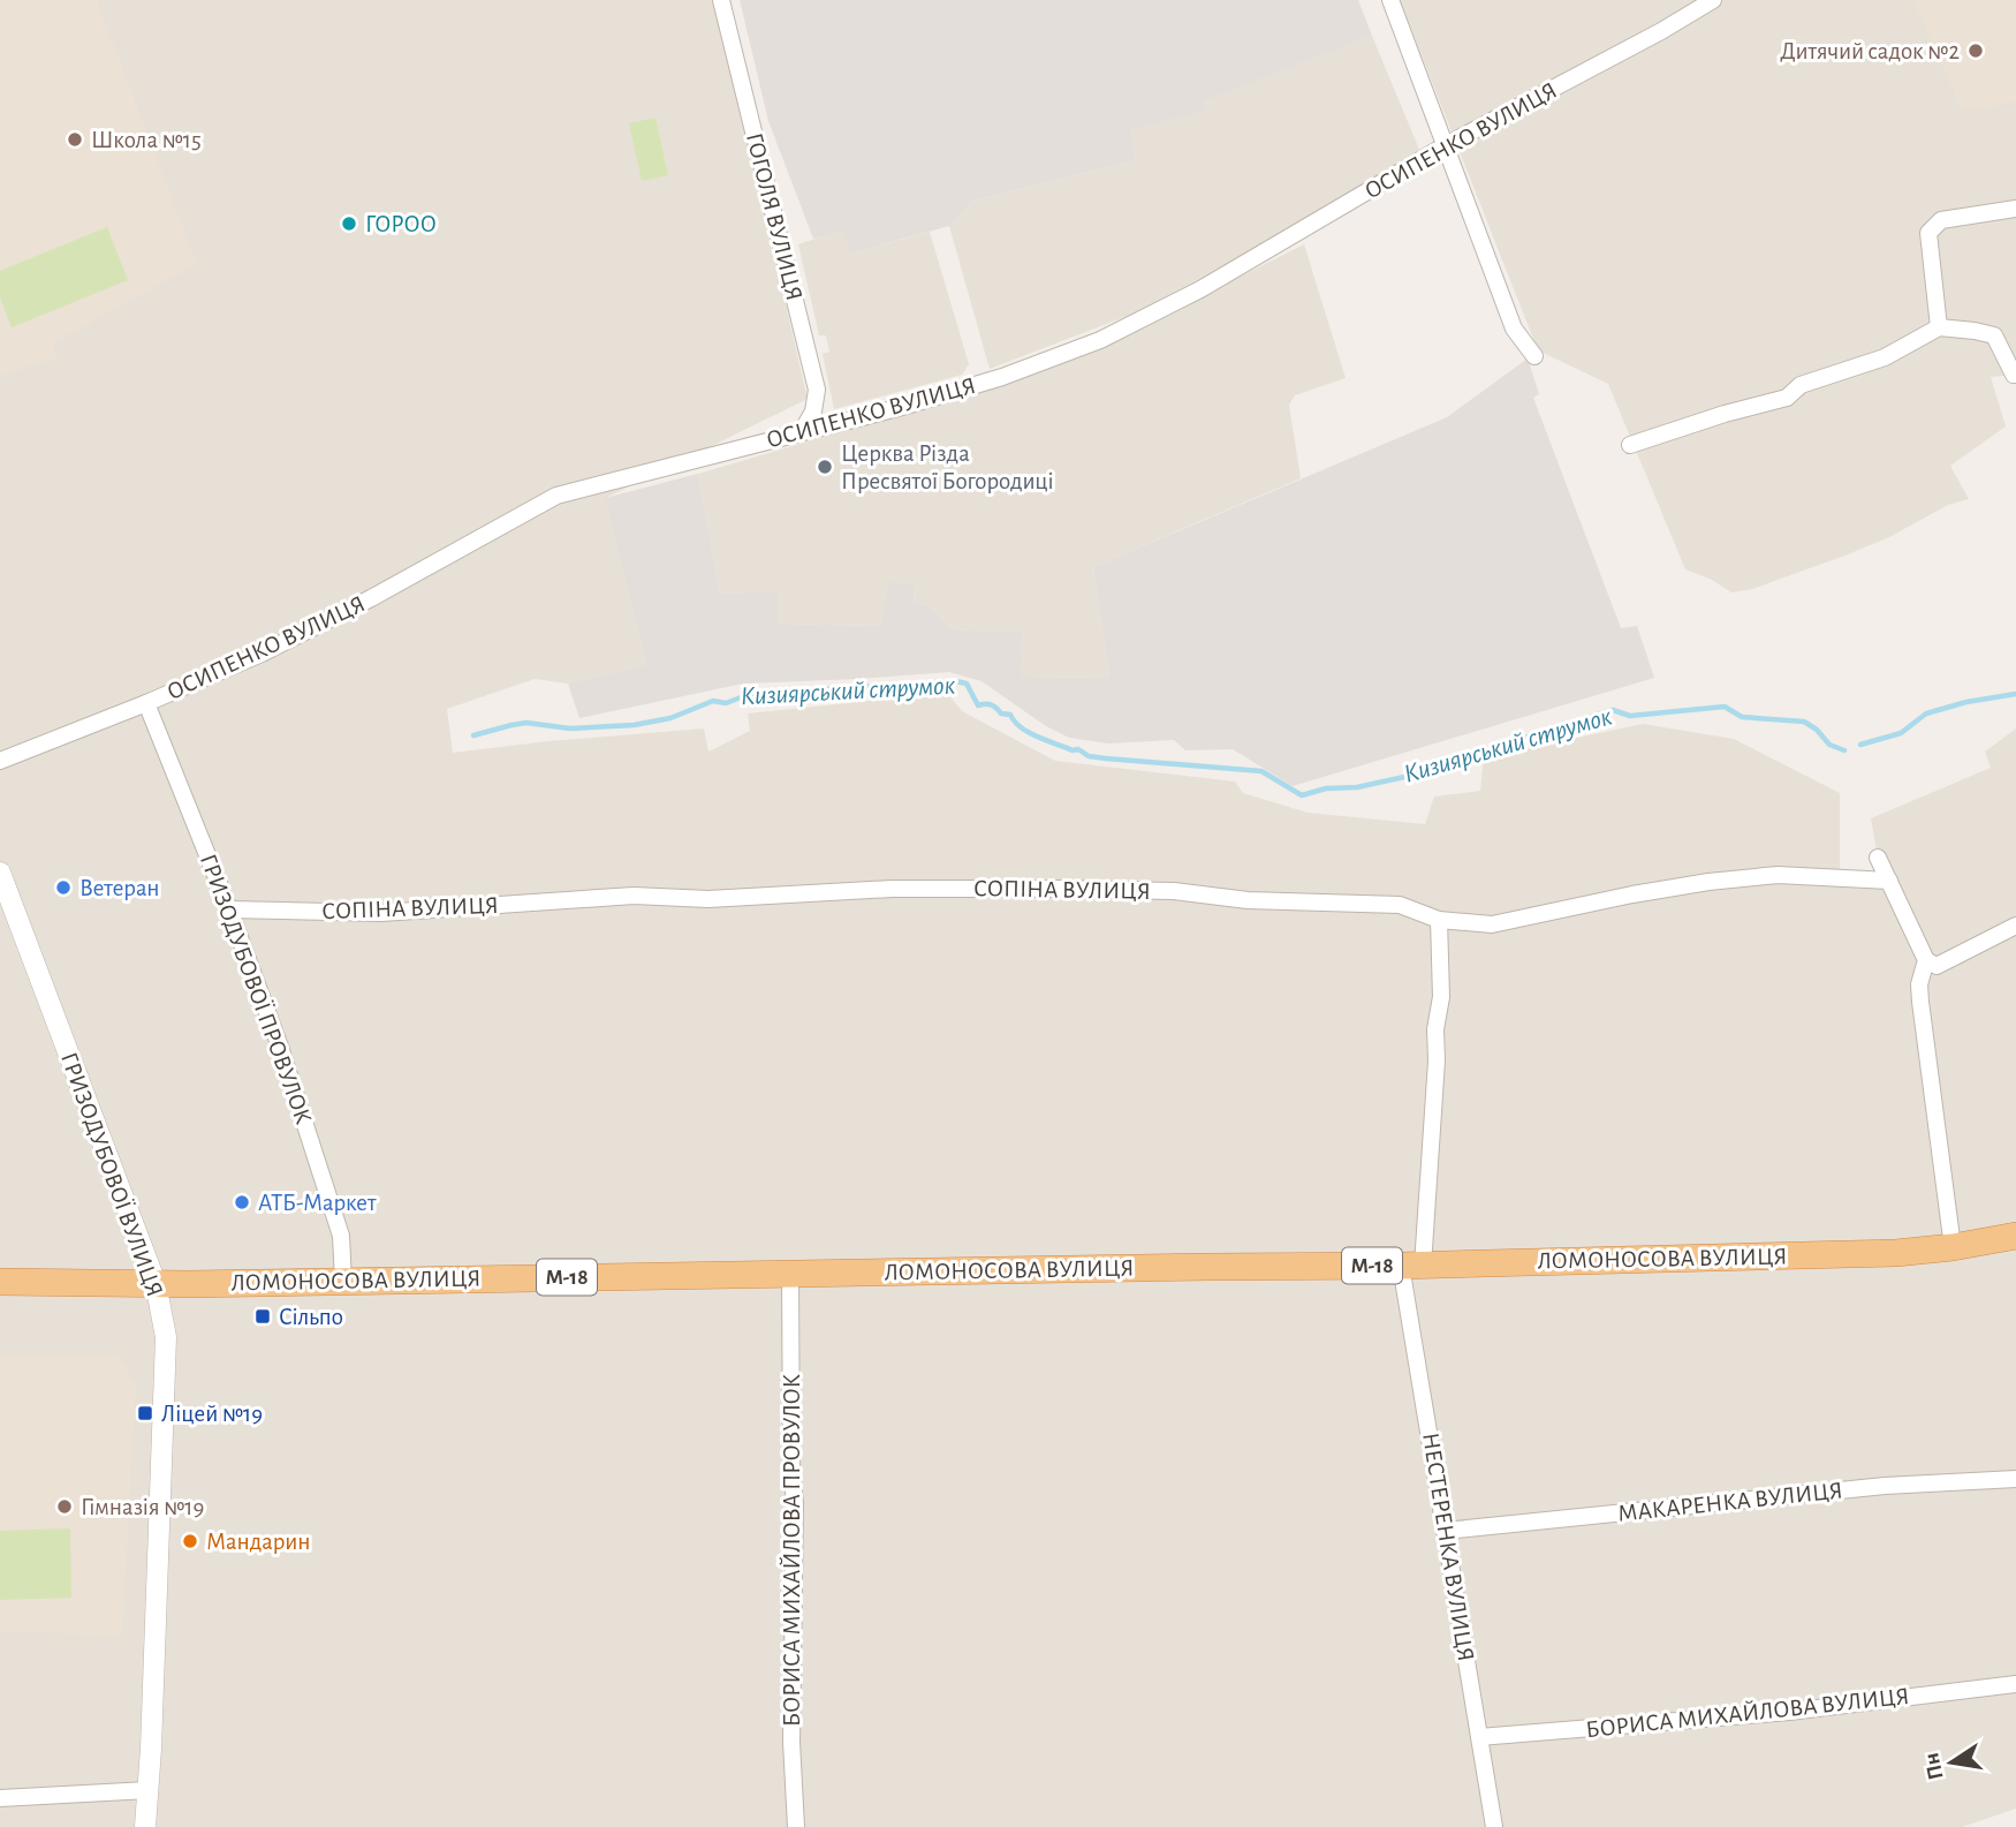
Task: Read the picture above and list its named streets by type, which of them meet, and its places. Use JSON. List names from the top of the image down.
{
  "streets": {
    "highway": ["ЛОМОНОСОВА ВУЛИЦЯ", "М-18"],
    "street": [
      "ОСИПЕНКО ВУЛИЦЯ",
      "ГОГОЛЯ ВУЛИЦЯ",
      "СОПІНА ВУЛИЦЯ",
      "ГРИЗОДУБОВОЇ ПРОВУЛОК",
      "ГРИЗОДУБОВОЇ ВУЛИЦЯ",
      "МАКАРЕНКА ВУЛИЦЯ",
      "НЕСТЕРЕНКА ВУЛИЦЯ",
      "БОРИСА МИХАЙЛОВА ПРОВУЛОК",
      "БОРИСА МИХАЙЛОВА ВУЛИЦЯ"
    ]
  },
  "crossings": [
    ["ОСИПЕНКО ВУЛИЦЯ", "ГОГОЛЯ ВУЛИЦЯ"],
    ["ОСИПЕНКО ВУЛИЦЯ", "ГРИЗОДУБОВОЇ ПРОВУЛОК"],
    ["СОПІНА ВУЛИЦЯ", "ГРИЗОДУБОВОЇ ПРОВУЛОК"],
    ["СОПІНА ВУЛИЦЯ", "НЕСТЕРЕНКА ВУЛИЦЯ"],
    ["ГРИЗОДУБОВОЇ ПРОВУЛОК", "ЛОМОНОСОВА ВУЛИЦЯ"],
    ["ГРИЗОДУБОВОЇ ВУЛИЦЯ", "ЛОМОНОСОВА ВУЛИЦЯ"],
    ["ЛОМОНОСОВА ВУЛИЦЯ", "НЕСТЕРЕНКА ВУЛИЦЯ"],
    ["ЛОМОНОСОВА ВУЛИЦЯ", "БОРИСА МИХАЙЛОВА ПРОВУЛОК"],
    ["МАКАРЕНКА ВУЛИЦЯ", "НЕСТЕРЕНКА ВУЛИЦЯ"],
    ["НЕСТЕРЕНКА ВУЛИЦЯ", "БОРИСА МИХАЙЛОВА ВУЛИЦЯ"]
  ],
  "water": ["Кизиярський струмок"],
  "places": {
    "other": [
      "Дитячий садок №2",
      "Школа №15",
      "ГОРОО",
      "Церква Різда Пресвятої Богородиці",
      "Ветеран",
      "АТБ-Маркет",
      "Гімназія №19",
      "Мандарин"
    ],
    "transit": ["Сільпо", "Ліцей №19"]
  },
  "north": "left"
}
